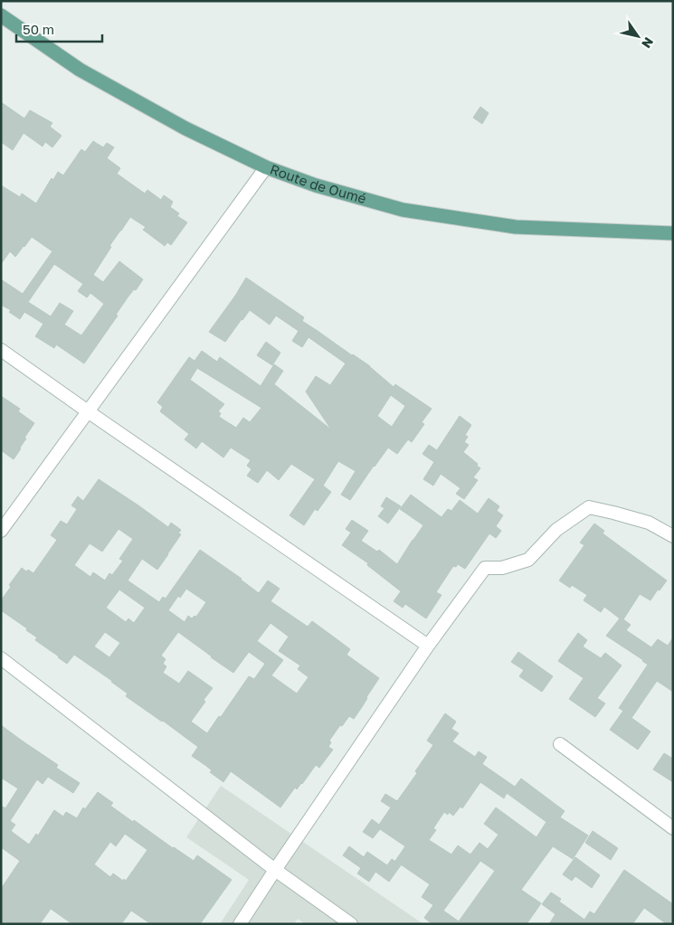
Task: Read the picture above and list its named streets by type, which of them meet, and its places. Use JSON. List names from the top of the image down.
{
  "streets": {
    "main road": ["Route de Oumé"]
  },
  "scale_bar": "50 m",
  "north": "bottom right"
}
